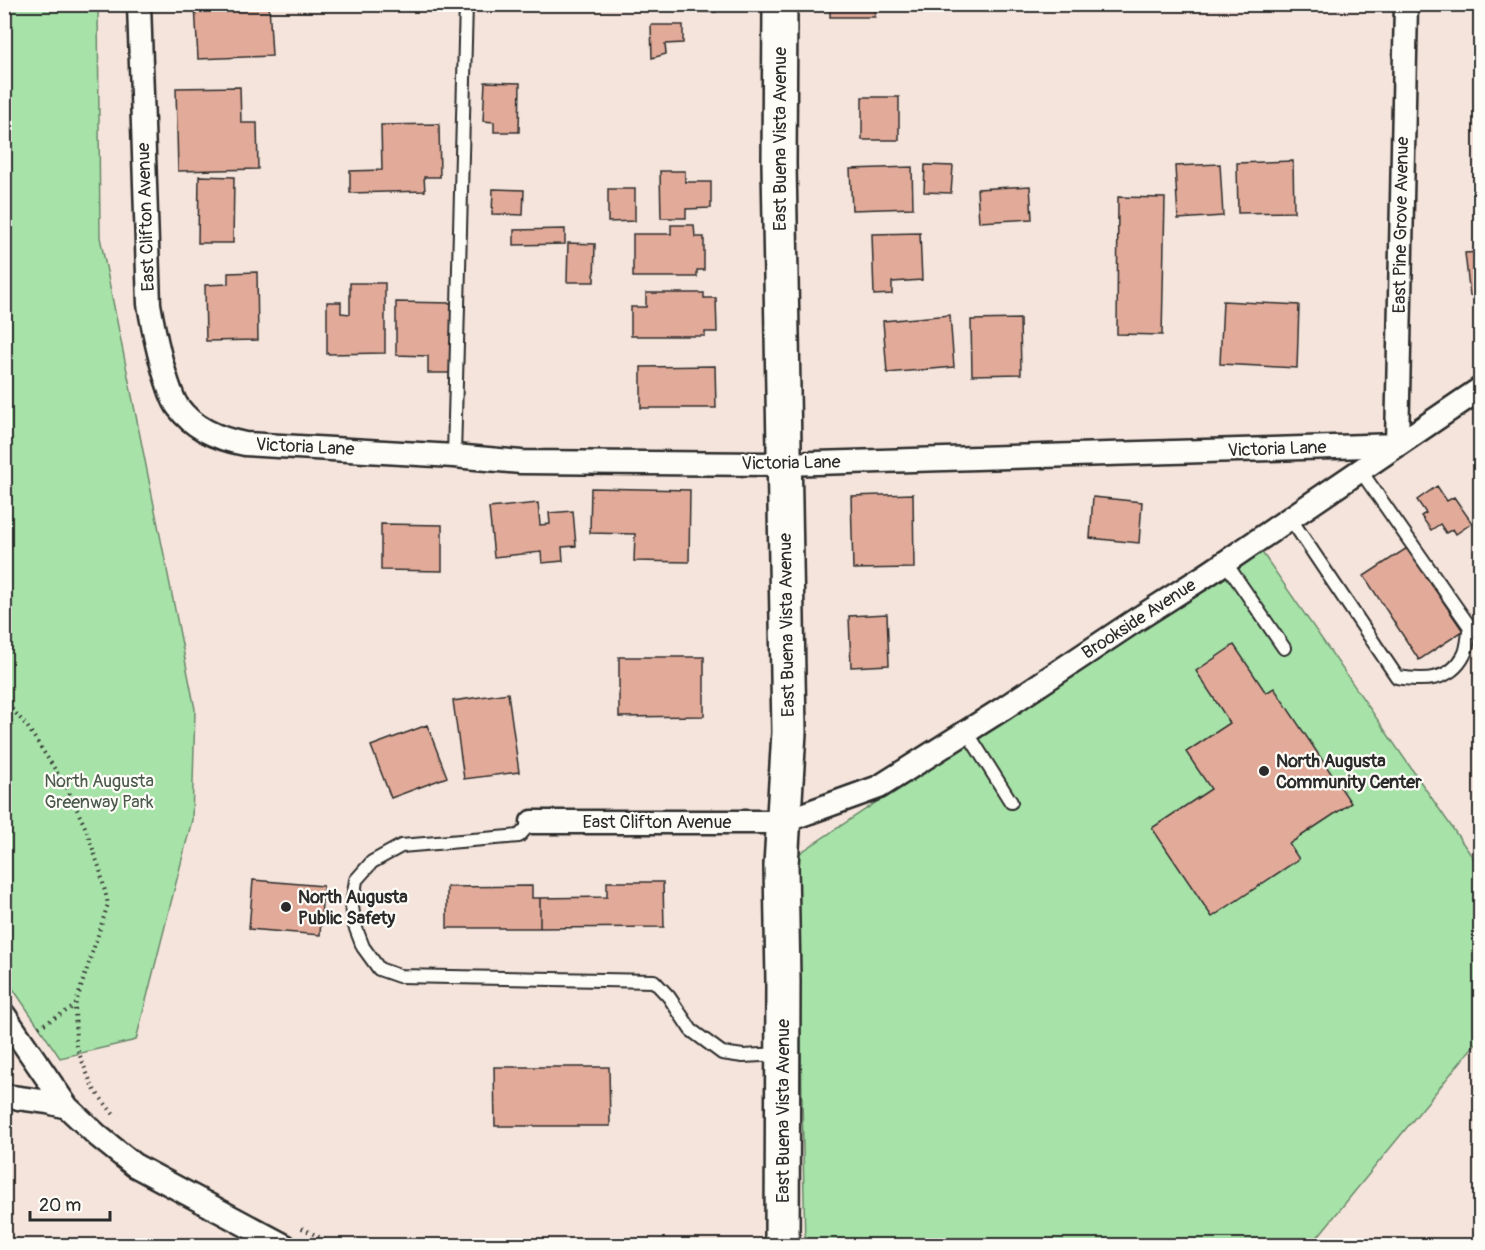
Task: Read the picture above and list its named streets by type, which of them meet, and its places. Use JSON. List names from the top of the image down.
{
  "streets": {
    "main road": ["East Buena Vista Avenue"],
    "street": [
      "East Clifton Avenue",
      "East Pine Grove Avenue",
      "Victoria Lane",
      "Brookside Avenue"
    ]
  },
  "crossings": [
    ["East Buena Vista Avenue", "East Clifton Avenue"],
    ["East Buena Vista Avenue", "Victoria Lane"],
    ["East Buena Vista Avenue", "Brookside Avenue"],
    ["East Clifton Avenue", "Victoria Lane"],
    ["East Clifton Avenue", "Brookside Avenue"],
    ["East Pine Grove Avenue", "Victoria Lane"],
    ["East Pine Grove Avenue", "Brookside Avenue"],
    ["Victoria Lane", "Brookside Avenue"]
  ],
  "parks": ["North Augusta Greenway Park"],
  "places": ["North Augusta Community Center", "North Augusta Public Safety"],
  "scale_bar": "20 m"
}
